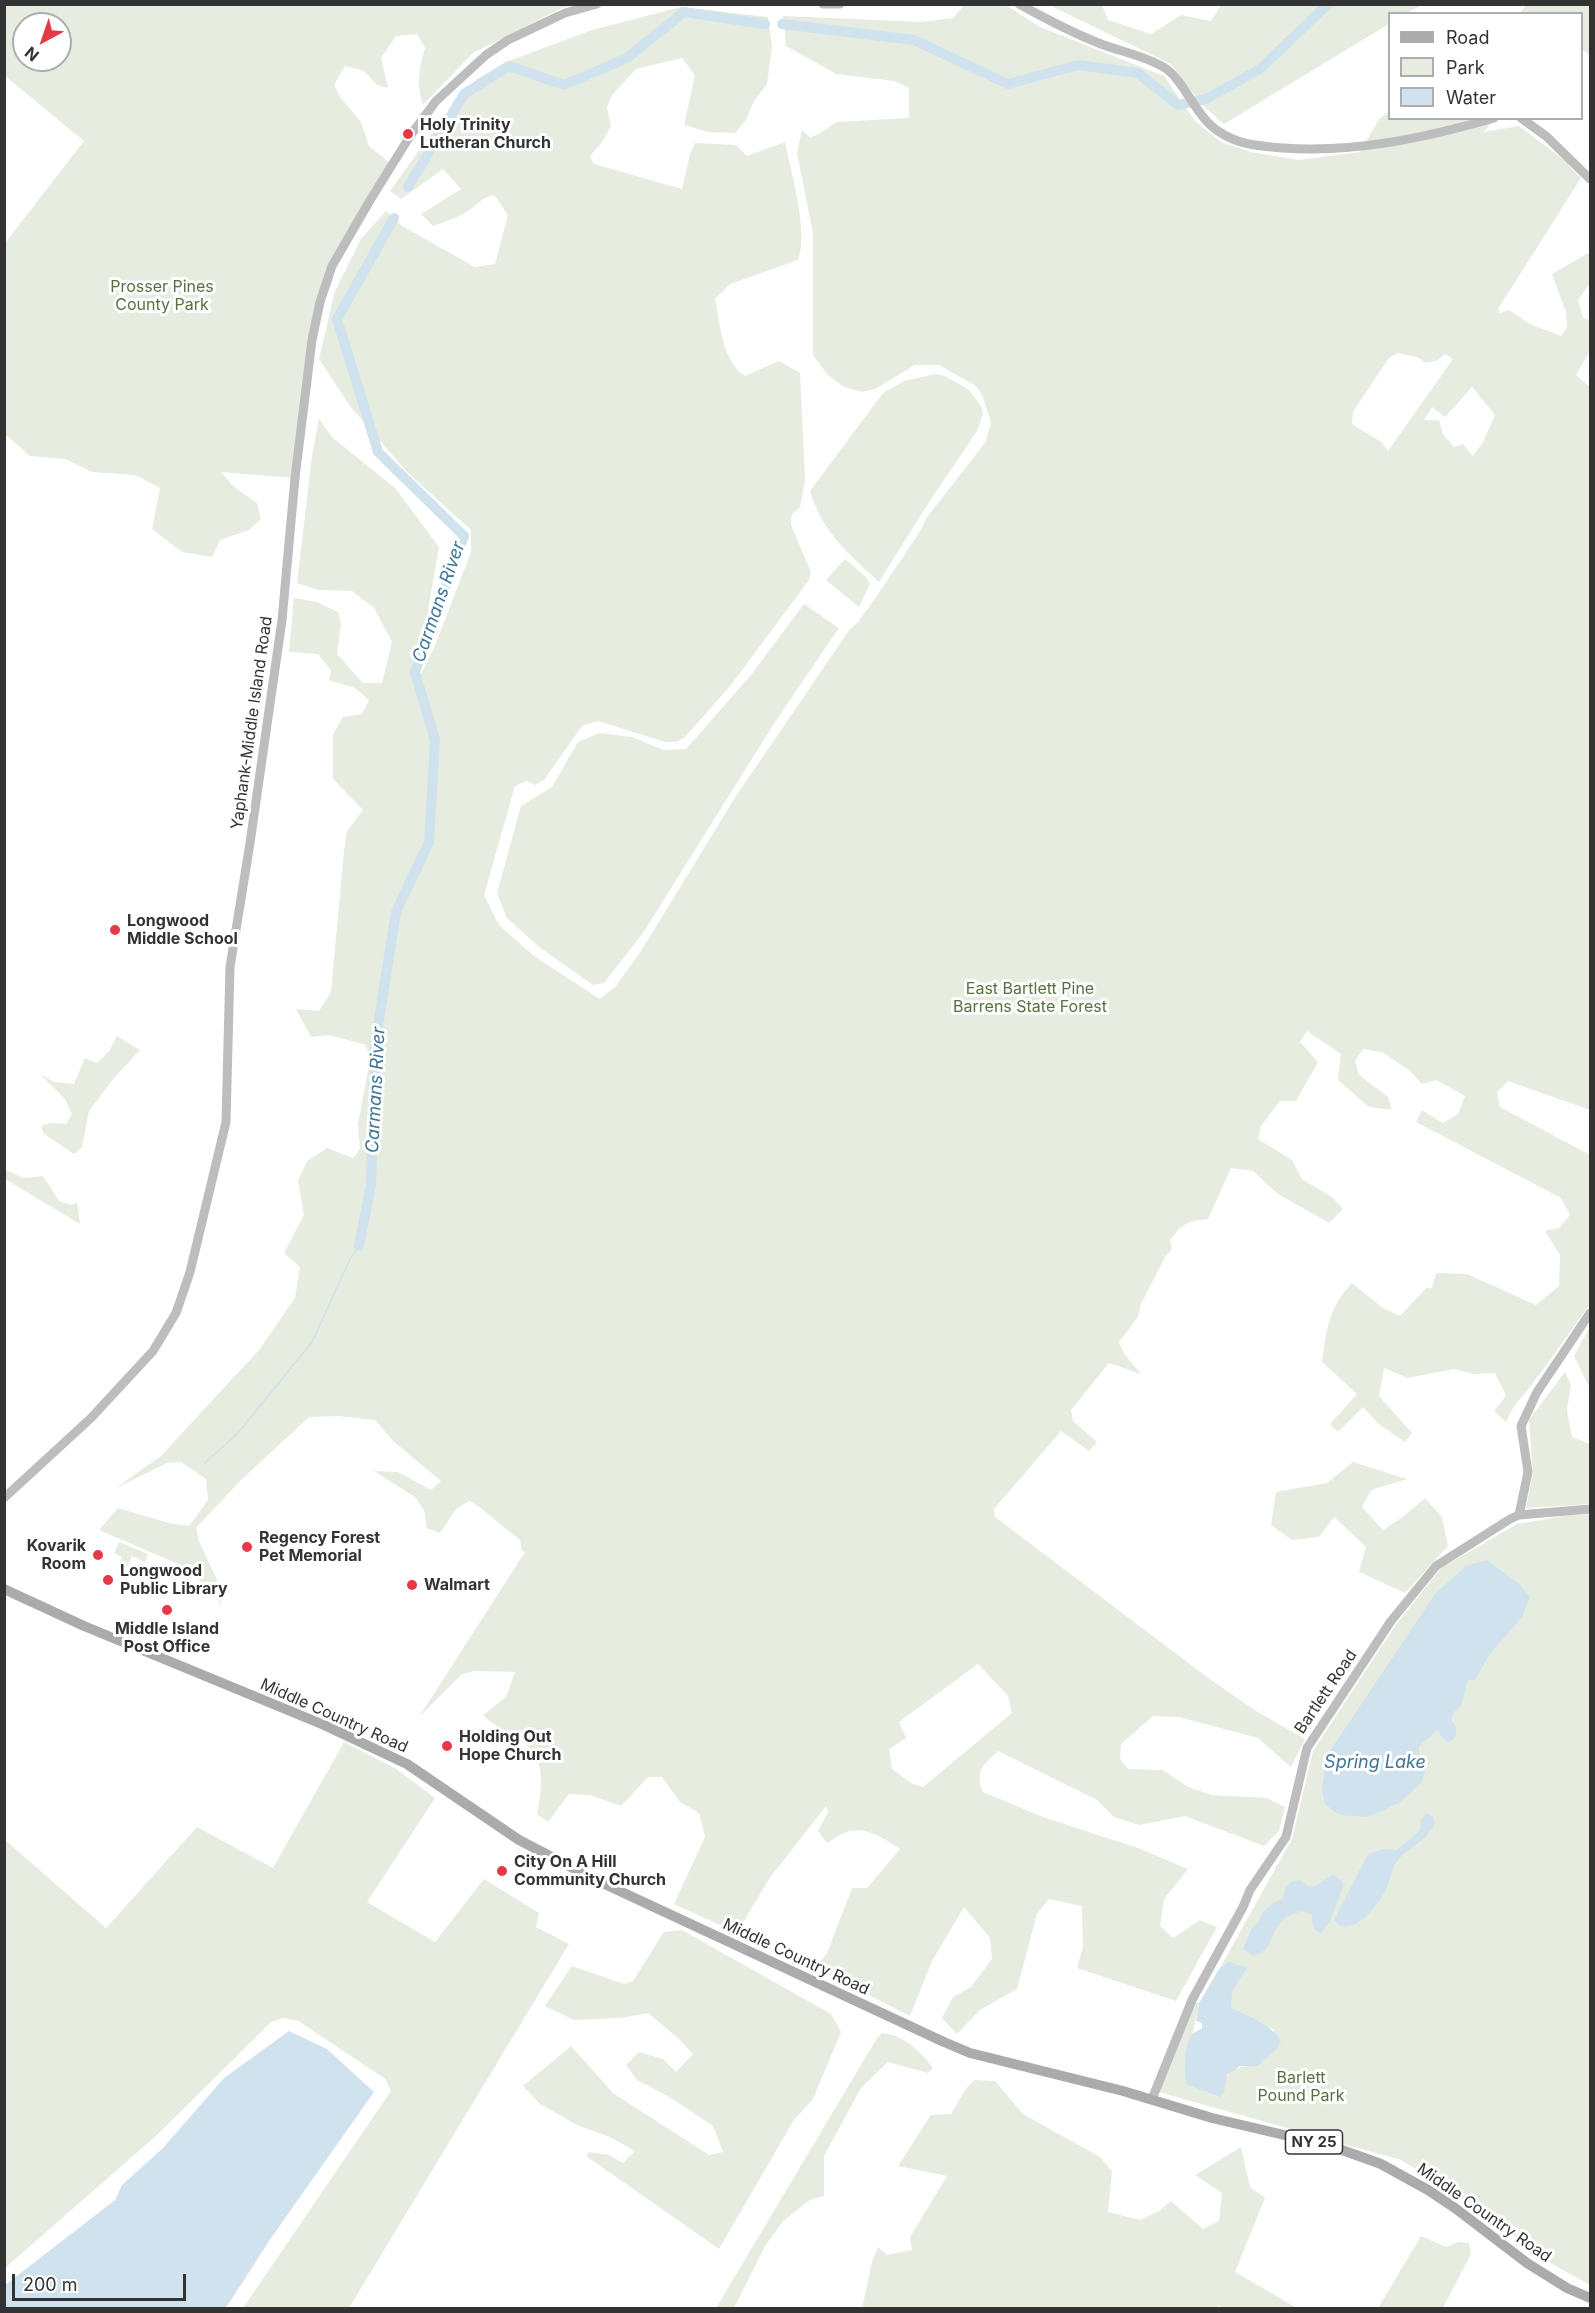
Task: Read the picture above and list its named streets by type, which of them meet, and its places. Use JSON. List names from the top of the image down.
{
  "streets": {
    "main road": [
      "Yaphank-Middle Island Road",
      "Bartlett Road",
      "Middle Country Road",
      "NY 25"
    ]
  },
  "crossings": [
    ["Bartlett Road", "Middle Country Road"]
  ],
  "water": ["Carmans River", "Spring Lake"],
  "parks": ["Prosser Pines County Park", "East Bartlett Pine Barrens State Forest", "Barlett Pound Park"],
  "places": [
    "Holy Trinity Lutheran Church",
    "Longwood Middle School",
    "Regency Forest Pet Memorial",
    "Kovarik Room",
    "Longwood Public Library",
    "Walmart",
    "Middle Island Post Office",
    "Holding Out Hope Church",
    "City On A Hill Community Church"
  ],
  "legend": ["Road", "Park", "Water"],
  "scale_bar": "200 m",
  "north": "bottom left"
}
